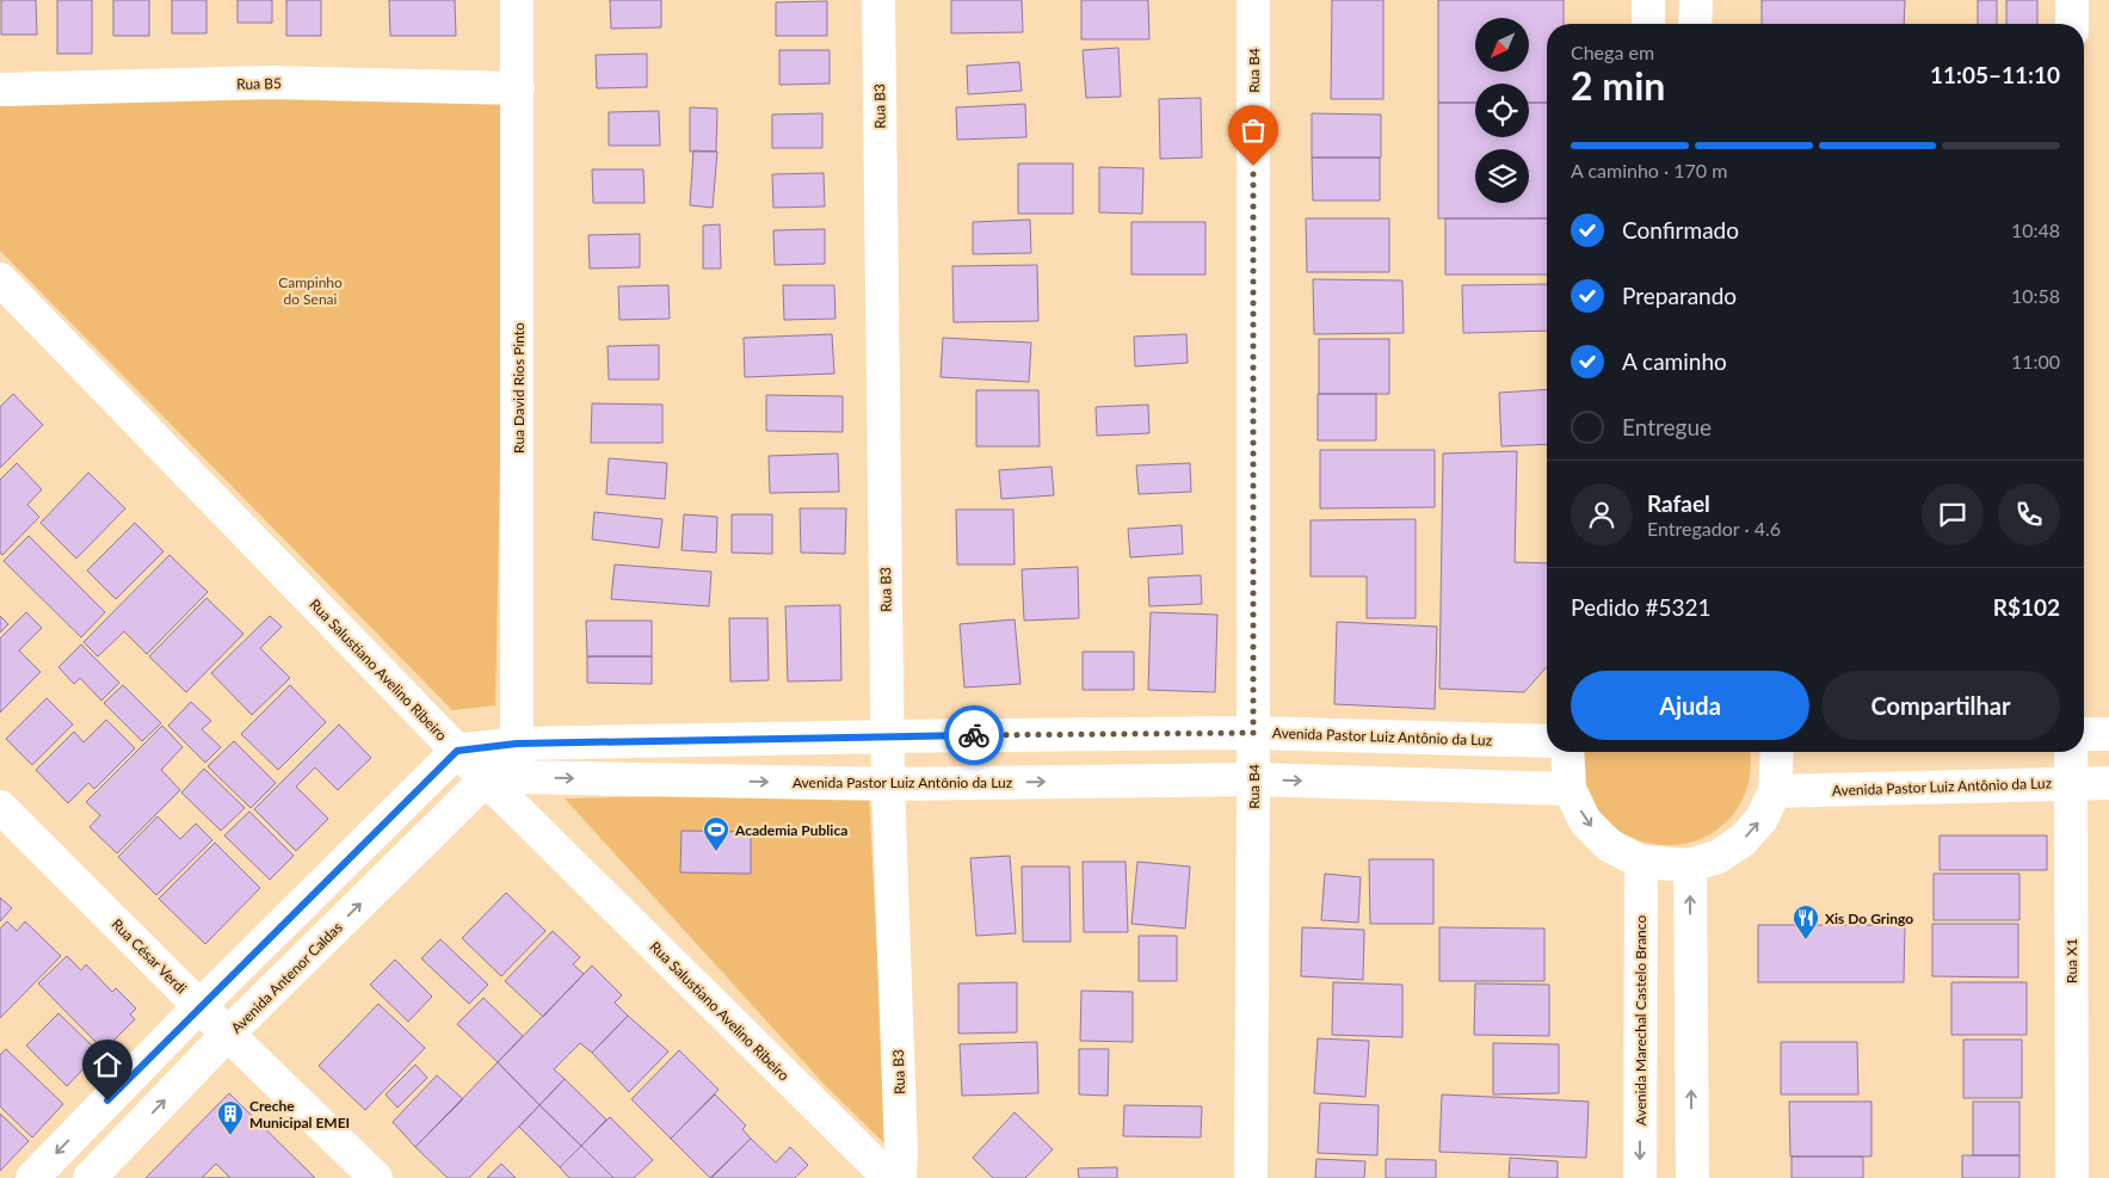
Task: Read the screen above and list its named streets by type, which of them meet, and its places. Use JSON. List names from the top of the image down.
{
  "streets": {
    "street": [
      "Rua B4",
      "Rua B5",
      "Rua B3",
      "Rua David Rios Pinto",
      "Rua Salustiano Avelino Ribeiro",
      "Avenida Pastor Luiz Antônio da Luz",
      "Rua César Verdi",
      "Rua X1",
      "Avenida Antenor Caldas",
      "Avenida Marechal Castelo Branco"
    ]
  },
  "crossings": [
    ["Rua B4", "Avenida Pastor Luiz Antônio da Luz"],
    ["Rua B5", "Rua David Rios Pinto"],
    ["Rua B3", "Avenida Pastor Luiz Antônio da Luz"],
    ["Rua David Rios Pinto", "Avenida Pastor Luiz Antônio da Luz"],
    ["Rua Salustiano Avelino Ribeiro", "Avenida Pastor Luiz Antônio da Luz"],
    ["Rua Salustiano Avelino Ribeiro", "Avenida Antenor Caldas"],
    ["Avenida Pastor Luiz Antônio da Luz", "Rua X1"],
    ["Avenida Pastor Luiz Antônio da Luz", "Avenida Antenor Caldas"],
    ["Rua César Verdi", "Avenida Antenor Caldas"]
  ],
  "parks": ["Campinho do Senai"],
  "places": {
    "sports": ["Academia Publica"],
    "restaurant": ["Xis Do Gringo"],
    "building": ["Creche Municipal EMEI"]
  },
  "north": "bottom left",
  "page": {
    "heading": ["2 min", "Chega em", "11:05–11:10"],
    "panel": [
      "Rafael",
      "Entregador · 4.6",
      "Pedido #5321",
      "R$102"
    ],
    "bar": "A caminho · 170 m",
    "list": [
      ["Confirmado", "10:48"],
      ["Preparando", "10:58"],
      ["A caminho", "11:00"],
      "Entregue"
    ],
    "buttons": ["Ajuda", "Compartilhar"]
  }
}
